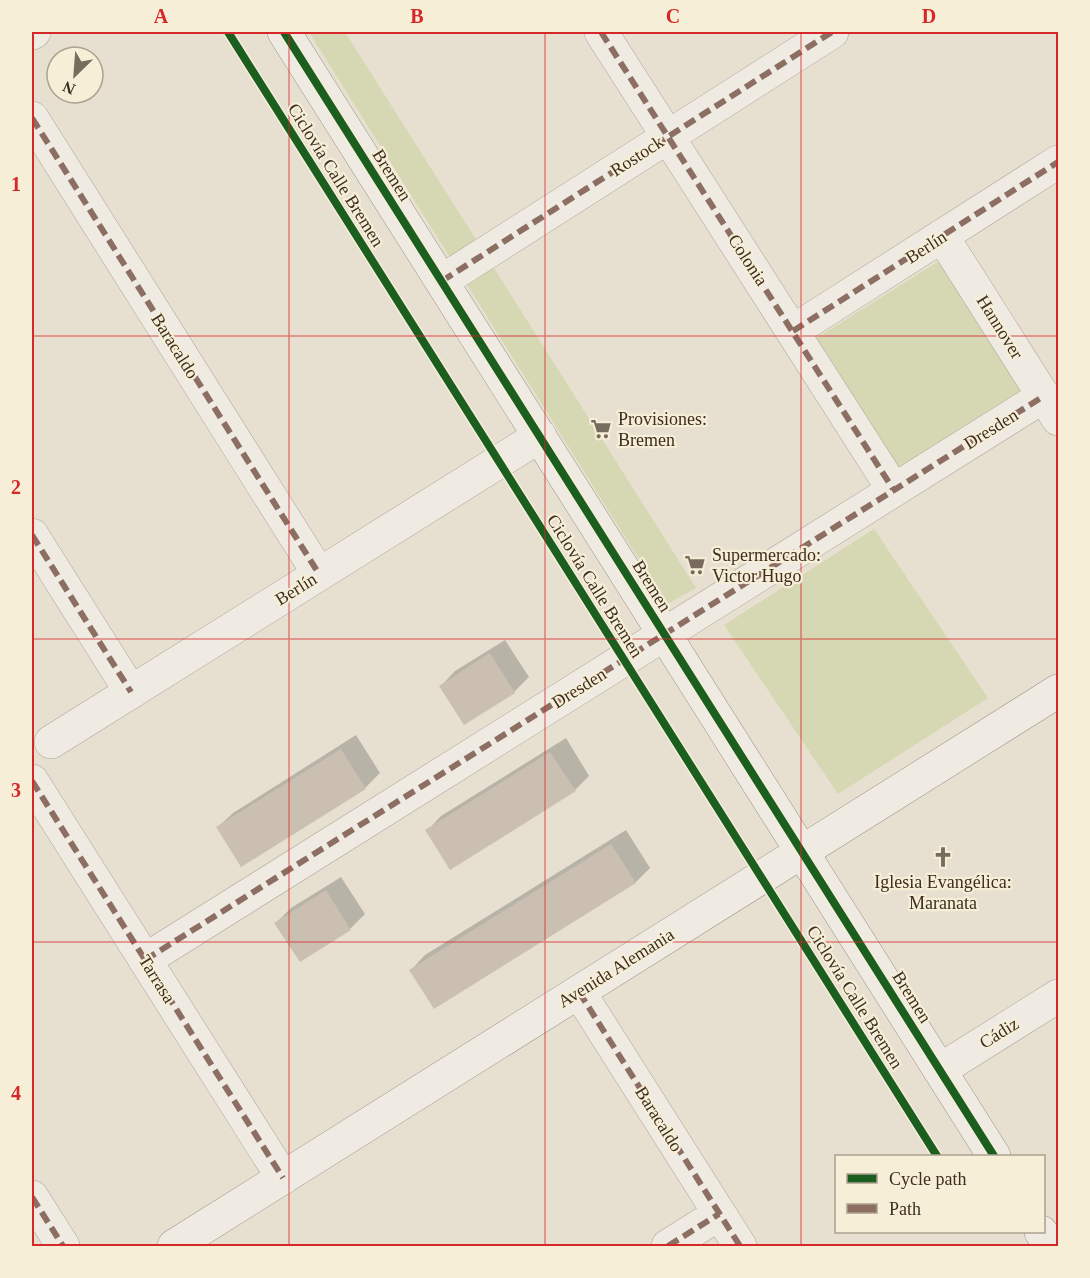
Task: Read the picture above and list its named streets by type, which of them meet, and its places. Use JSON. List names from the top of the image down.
{
  "streets": {
    "street": [
      "Rostock",
      "Bremen",
      "Berlín",
      "Colonia",
      "Hannover",
      "Baracaldo",
      "Dresden",
      "Avenida Alemania",
      "Tarrasa",
      "Cádiz"
    ],
    "cycle path": ["Ciclovía Calle Bremen"]
  },
  "crossings": [
    ["Rostock", "Bremen"],
    ["Rostock", "Colonia"],
    ["Bremen", "Berlín"],
    ["Bremen", "Dresden"],
    ["Bremen", "Avenida Alemania"],
    ["Bremen", "Cádiz"],
    ["Berlín", "Colonia"],
    ["Berlín", "Hannover"],
    ["Berlín", "Baracaldo"],
    ["Colonia", "Dresden"],
    ["Hannover", "Dresden"],
    ["Baracaldo", "Avenida Alemania"],
    ["Dresden", "Tarrasa"],
    ["Avenida Alemania", "Tarrasa"]
  ],
  "places": {
    "supermarket": ["Provisiones: Bremen", "Supermercado: Victor Hugo"],
    "church": ["Iglesia Evangélica: Maranata"]
  },
  "legend": ["Cycle path", "Path"],
  "north": "bottom left",
  "grid": {
    "columns": [
      "A",
      "B",
      "C",
      "D"
    ],
    "rows": [
      "1",
      "2",
      "3",
      "4"
    ]
  }
}
